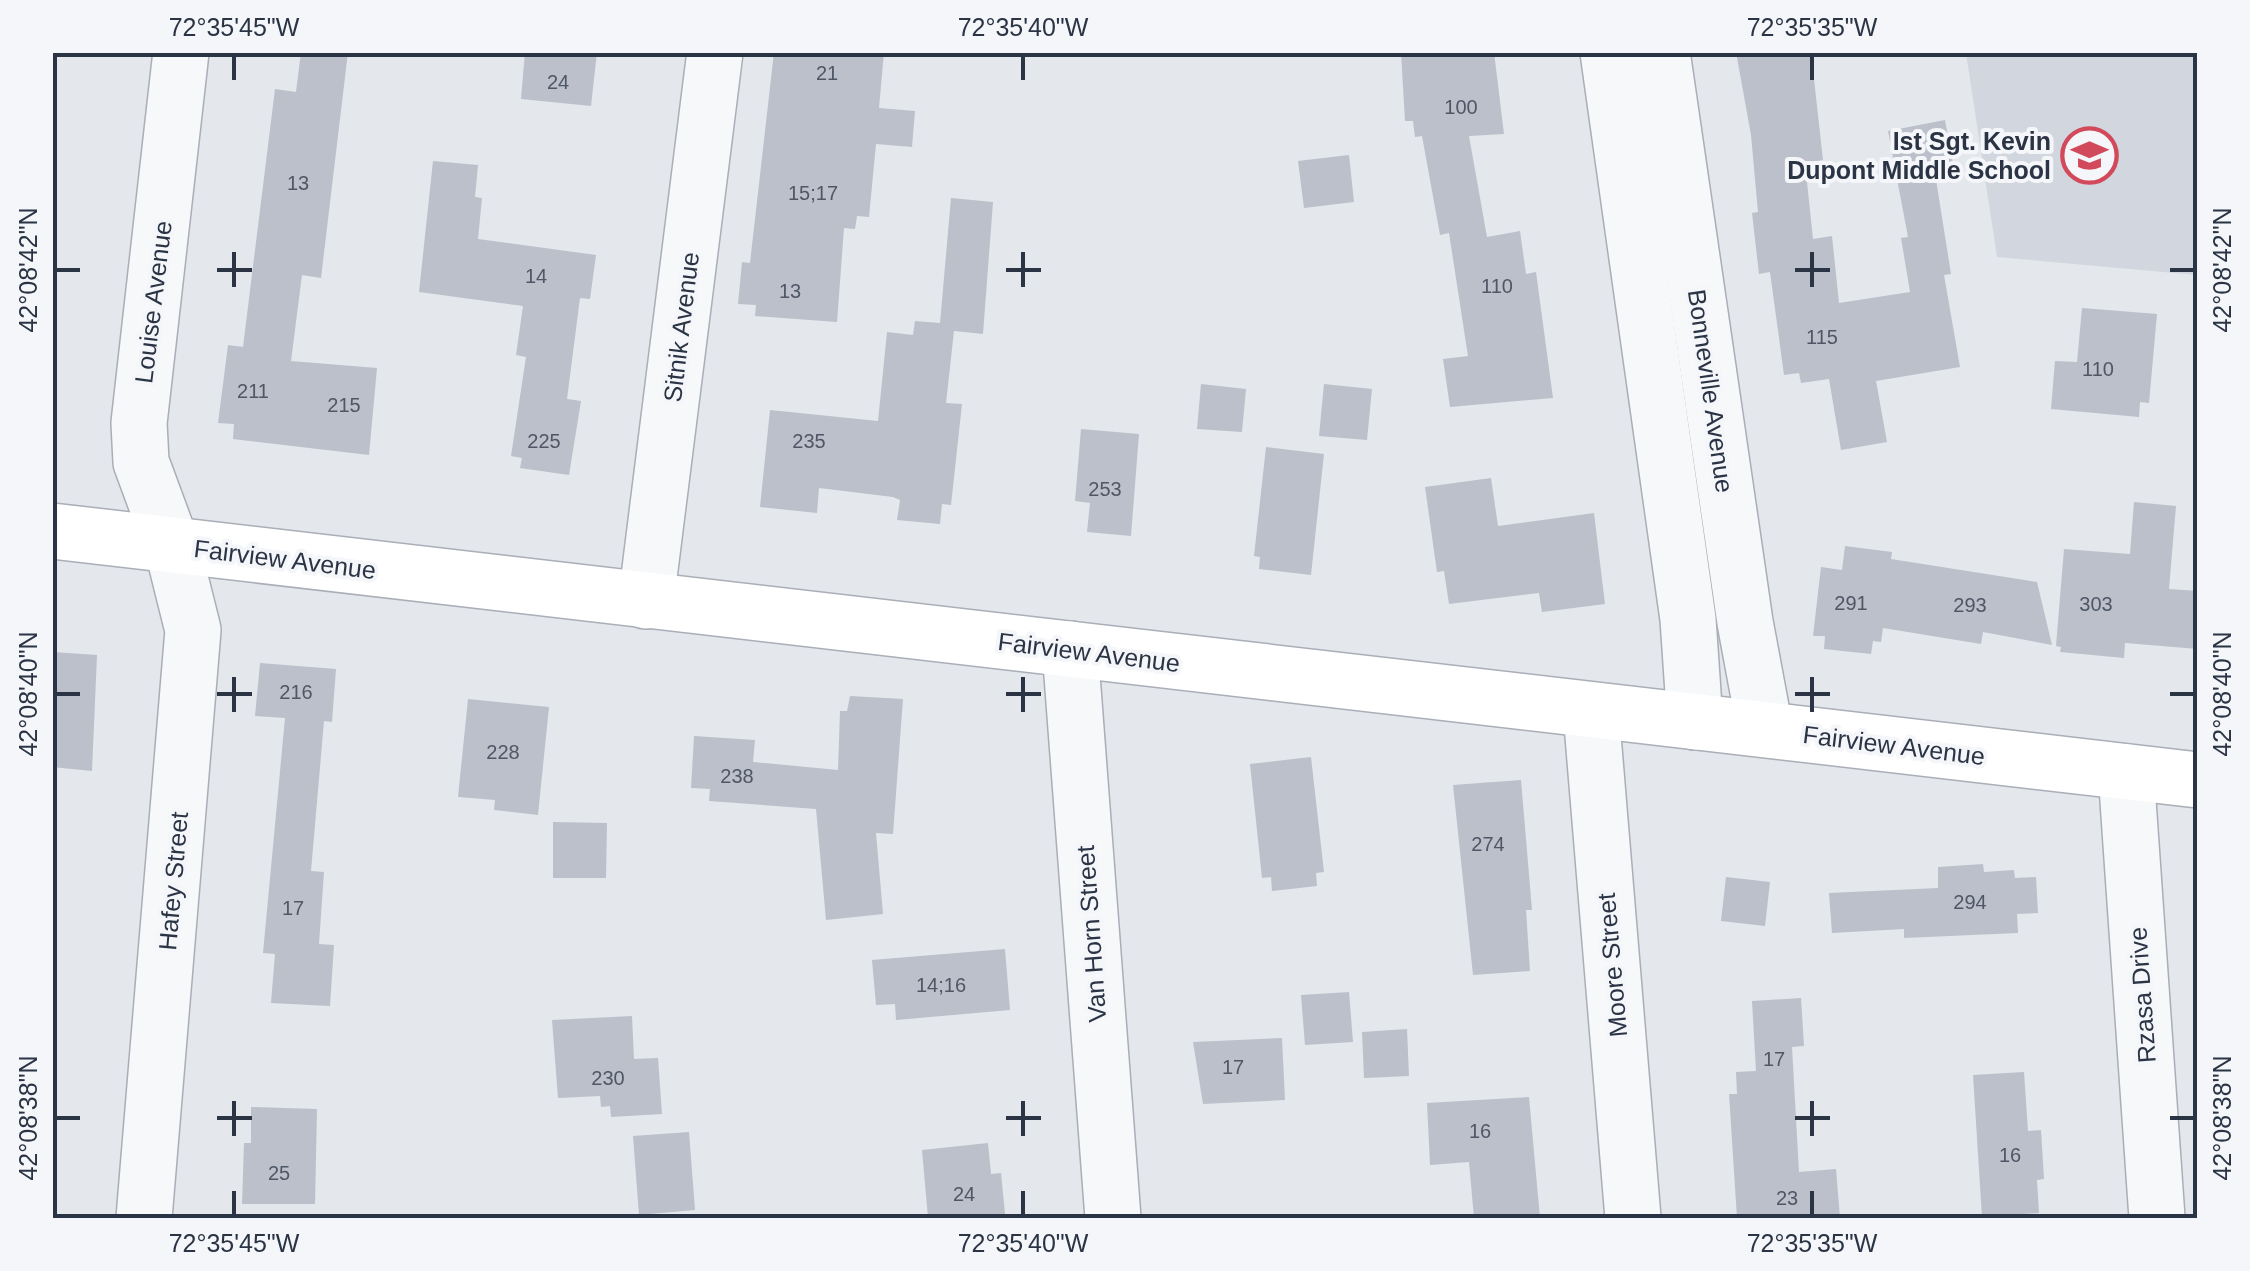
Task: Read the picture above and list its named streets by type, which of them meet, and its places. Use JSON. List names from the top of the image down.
{
  "streets": {
    "main road": ["Fairview Avenue"],
    "street": [
      "Louise Avenue",
      "Sitnik Avenue",
      "Bonneville Avenue",
      "Hafey Street",
      "Van Horn Street",
      "Moore Street",
      "Rzasa Drive"
    ]
  },
  "crossings": [
    ["Louise Avenue", "Fairview Avenue"],
    ["Louise Avenue", "Hafey Street"],
    ["Sitnik Avenue", "Fairview Avenue"],
    ["Bonneville Avenue", "Fairview Avenue"],
    ["Fairview Avenue", "Hafey Street"],
    ["Fairview Avenue", "Van Horn Street"],
    ["Fairview Avenue", "Moore Street"],
    ["Fairview Avenue", "Rzasa Drive"]
  ],
  "places": {
    "school or university": ["Ist Sgt. Kevin Dupont Middle School"]
  },
  "house_numbers": [
    "21",
    "24",
    "100",
    "13",
    "15;17",
    "14",
    "110",
    "13",
    "115",
    "110",
    "211",
    "215",
    "225",
    "235",
    "253",
    "291",
    "303",
    "293",
    "216",
    "228",
    "238",
    "274",
    "294",
    "17",
    "14;16",
    "17",
    "17",
    "230",
    "16",
    "16",
    "25",
    "24",
    "23"
  ],
  "coordinates": [
    "72°35'45\"W",
    "72°35'40\"W",
    "72°35'35\"W",
    "42°08'42\"N",
    "42°08'40\"N",
    "42°08'38\"N"
  ]
}
